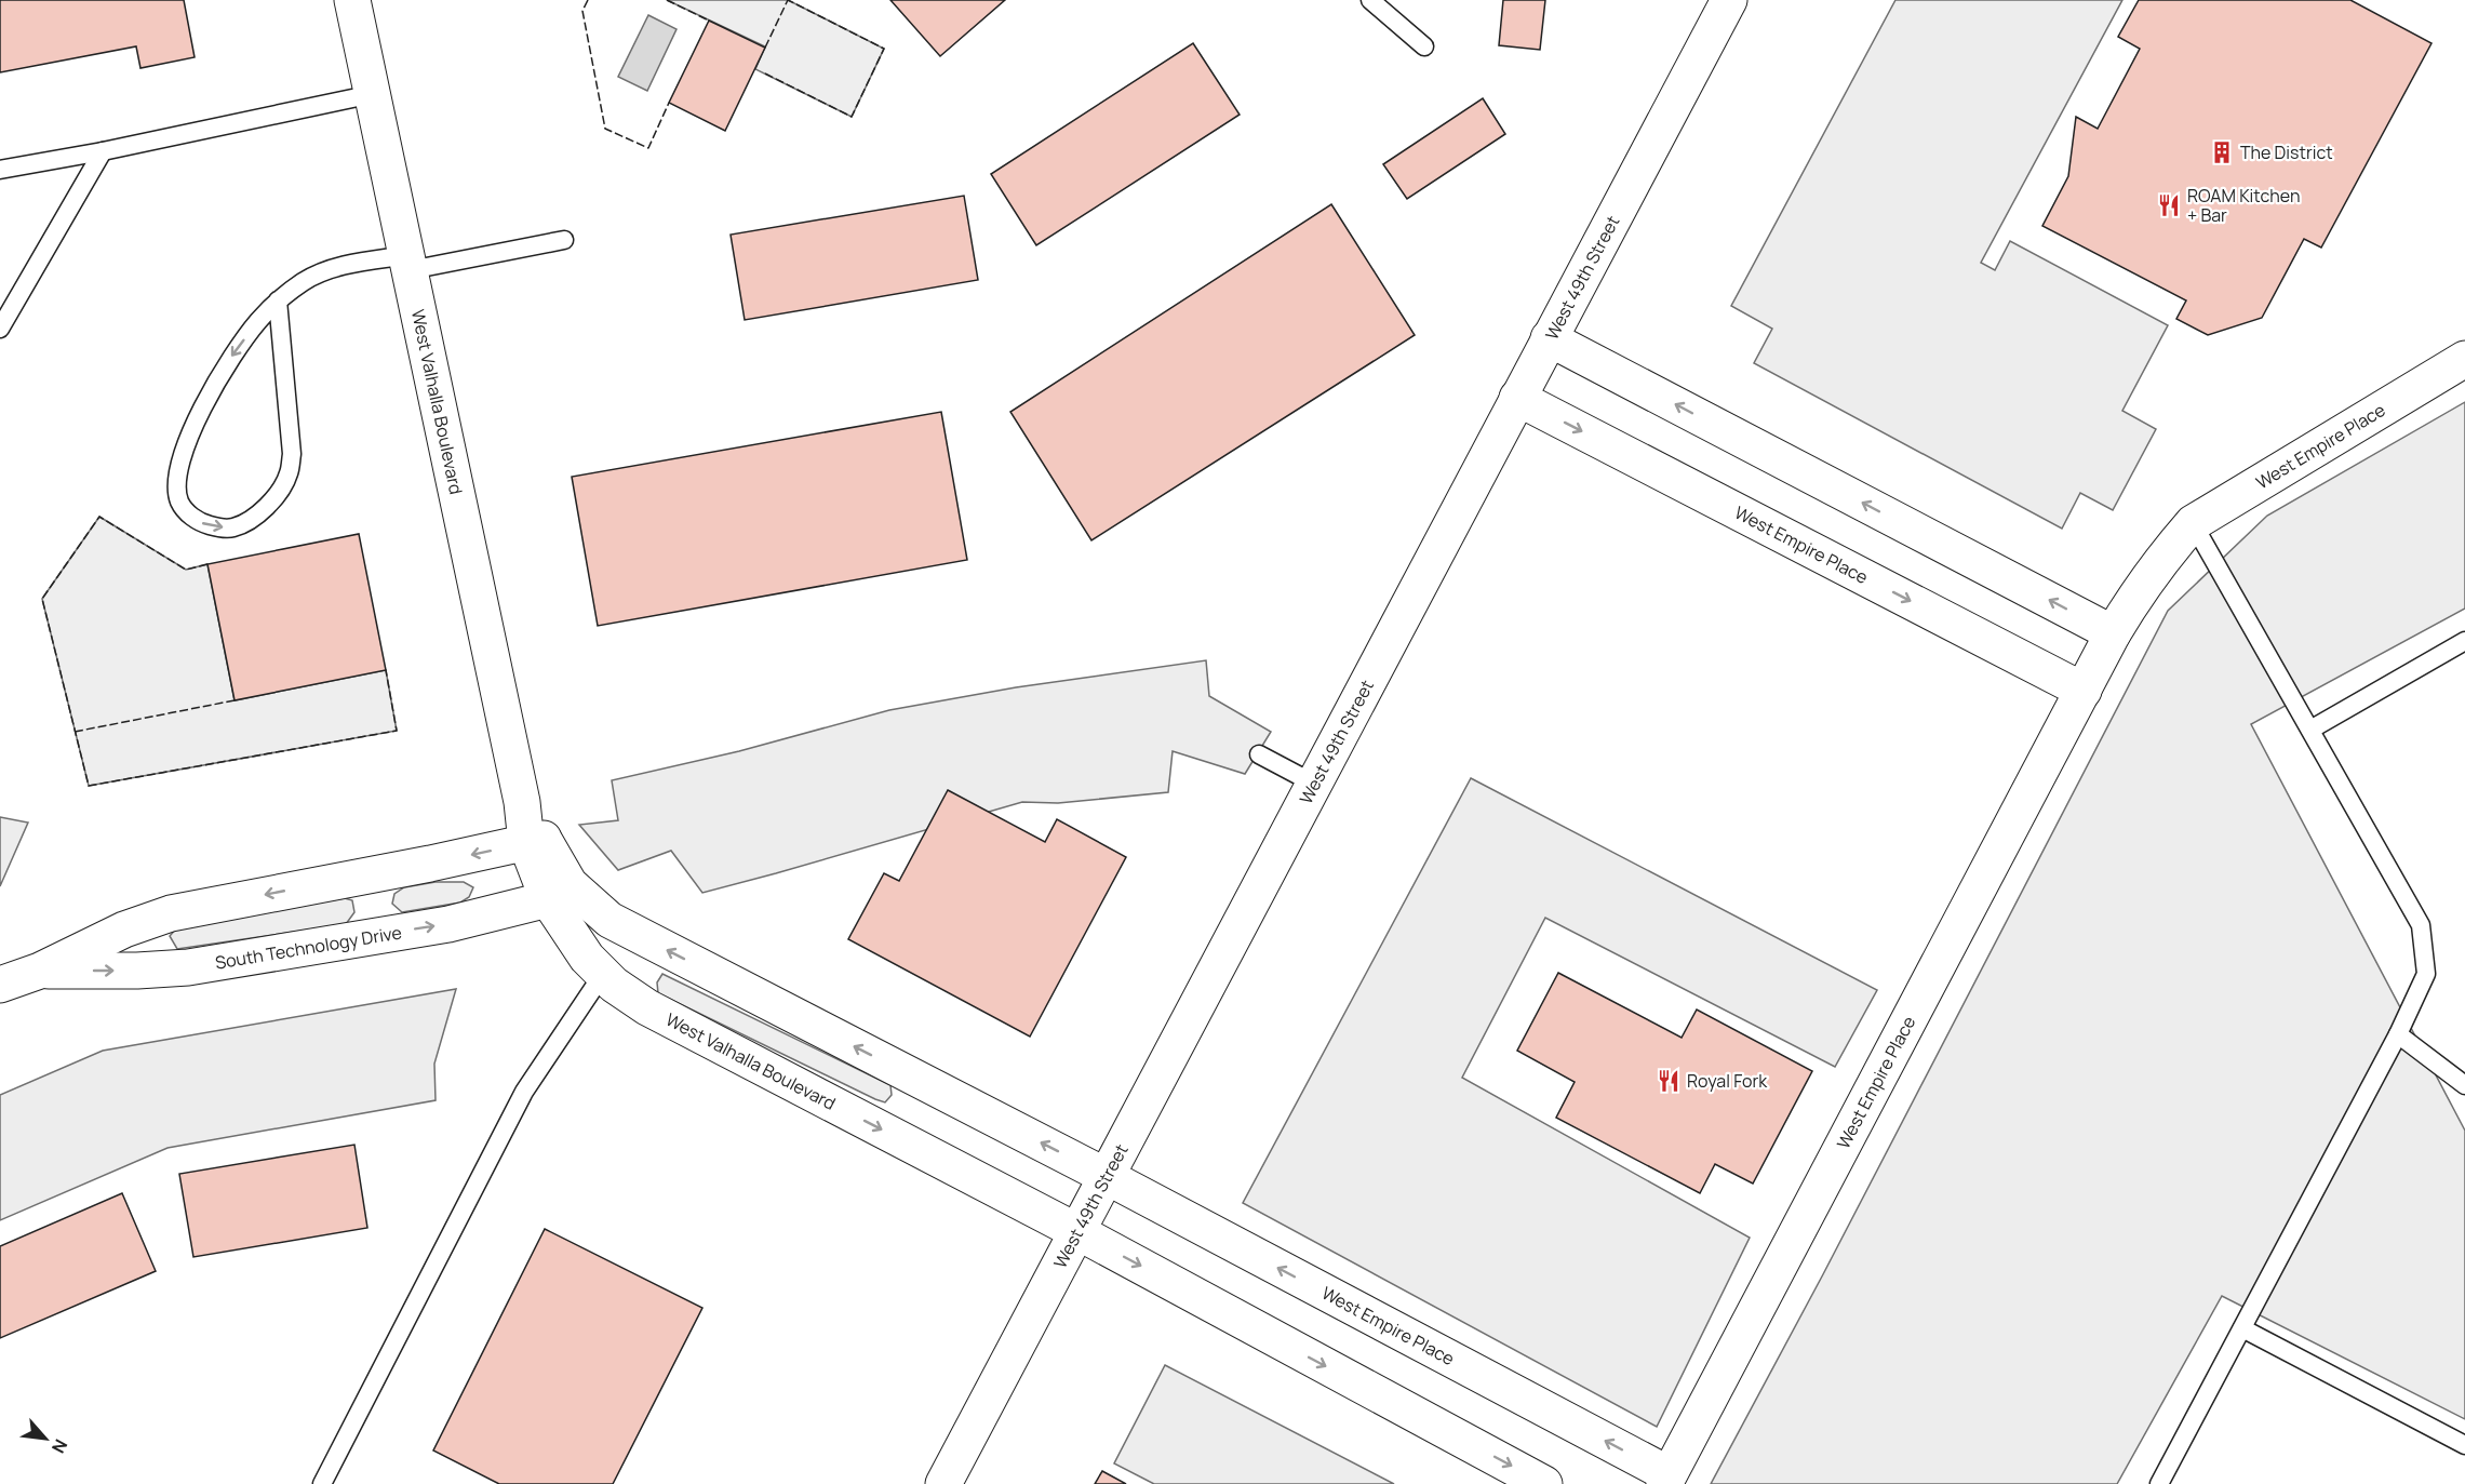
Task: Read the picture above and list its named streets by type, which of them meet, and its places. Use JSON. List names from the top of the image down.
{
  "streets": {
    "street": [
      "West 49th Street",
      "West Valhalla Boulevard",
      "West Empire Place",
      "South Technology Drive"
    ]
  },
  "crossings": [
    ["West 49th Street", "West Valhalla Boulevard"],
    ["West 49th Street", "West Empire Place"],
    ["West Valhalla Boulevard", "West Empire Place"],
    ["West Valhalla Boulevard", "South Technology Drive"]
  ],
  "places": {
    "building": ["The District"],
    "restaurant": ["ROAM Kitchen + Bar", "Royal Fork"]
  },
  "north": "bottom right"
}
